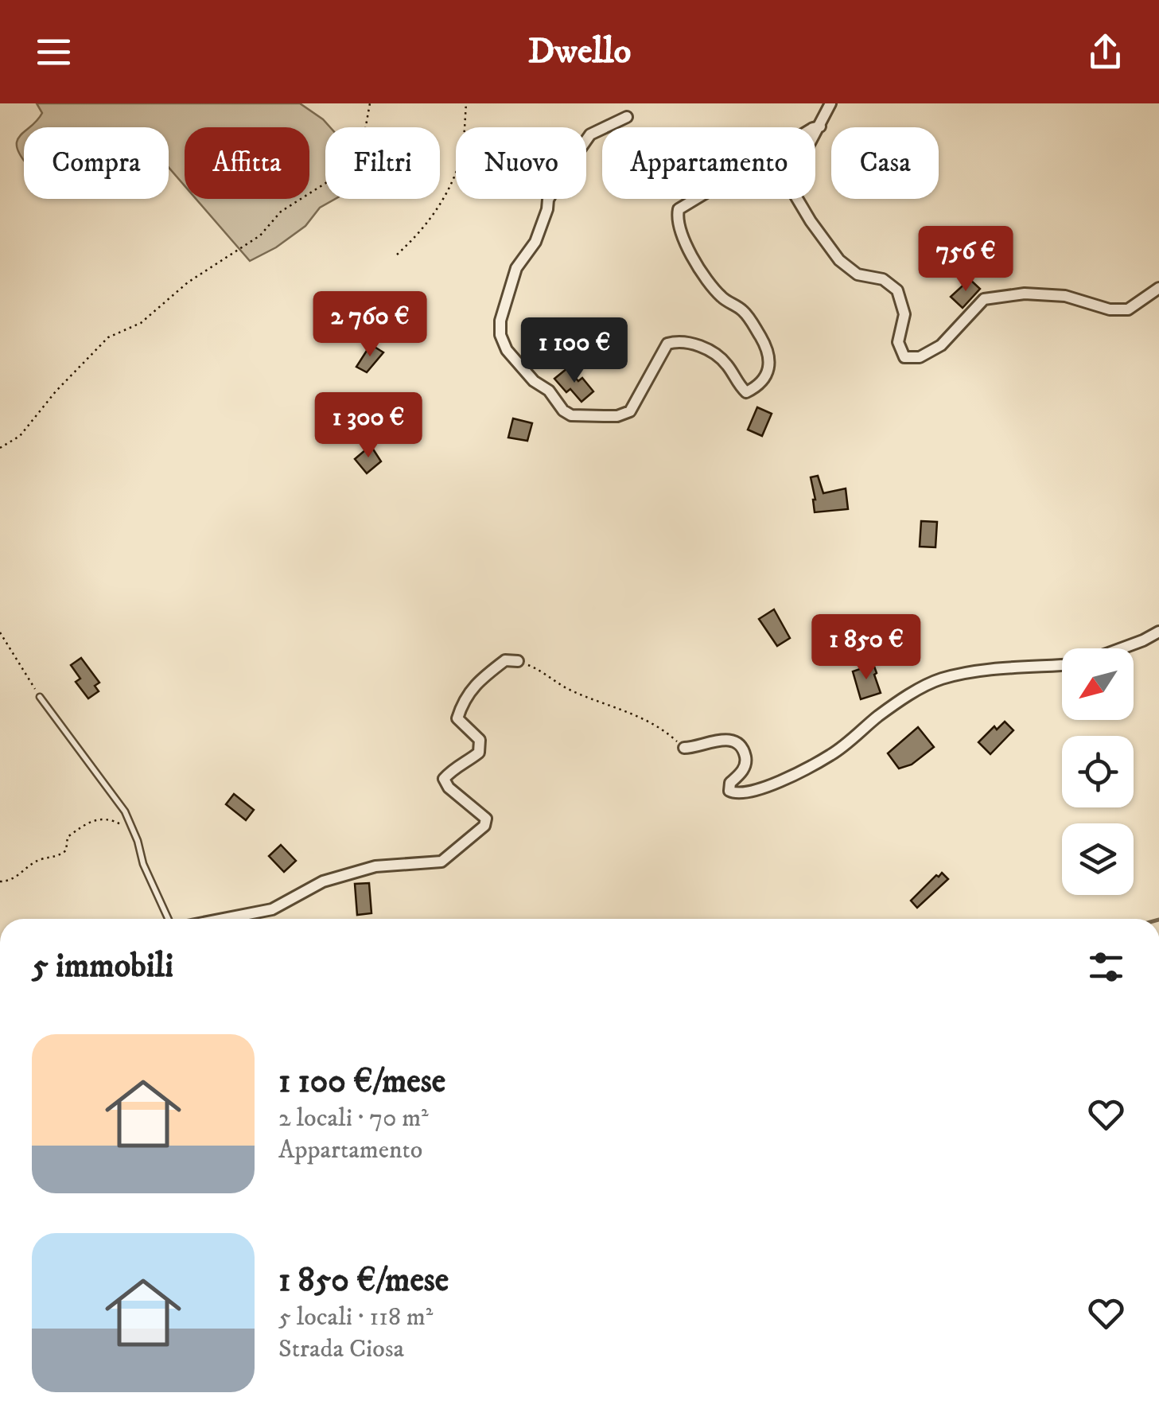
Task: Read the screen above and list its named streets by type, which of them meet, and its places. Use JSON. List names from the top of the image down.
{
  "north": "bottom left",
  "page": {
    "header": "Dwello",
    "chip": [
      "Compra",
      "Affitta",
      "Filtri",
      "Nuovo",
      "Appartamento",
      "Casa"
    ],
    "price": [
      "756 €",
      "2 760 €",
      "1 100 €",
      "1 300 €",
      "1 850 €"
    ],
    "heading": "5 immobili",
    "list": [
      {
        "name": "1 100 €/mese",
        "note": "2 locali · 70 m² · Appartamento"
      },
      {
        "name": "1 850 €/mese",
        "note": "5 locali · 118 m² · Strada Ciosa"
      }
    ]
  }
}
